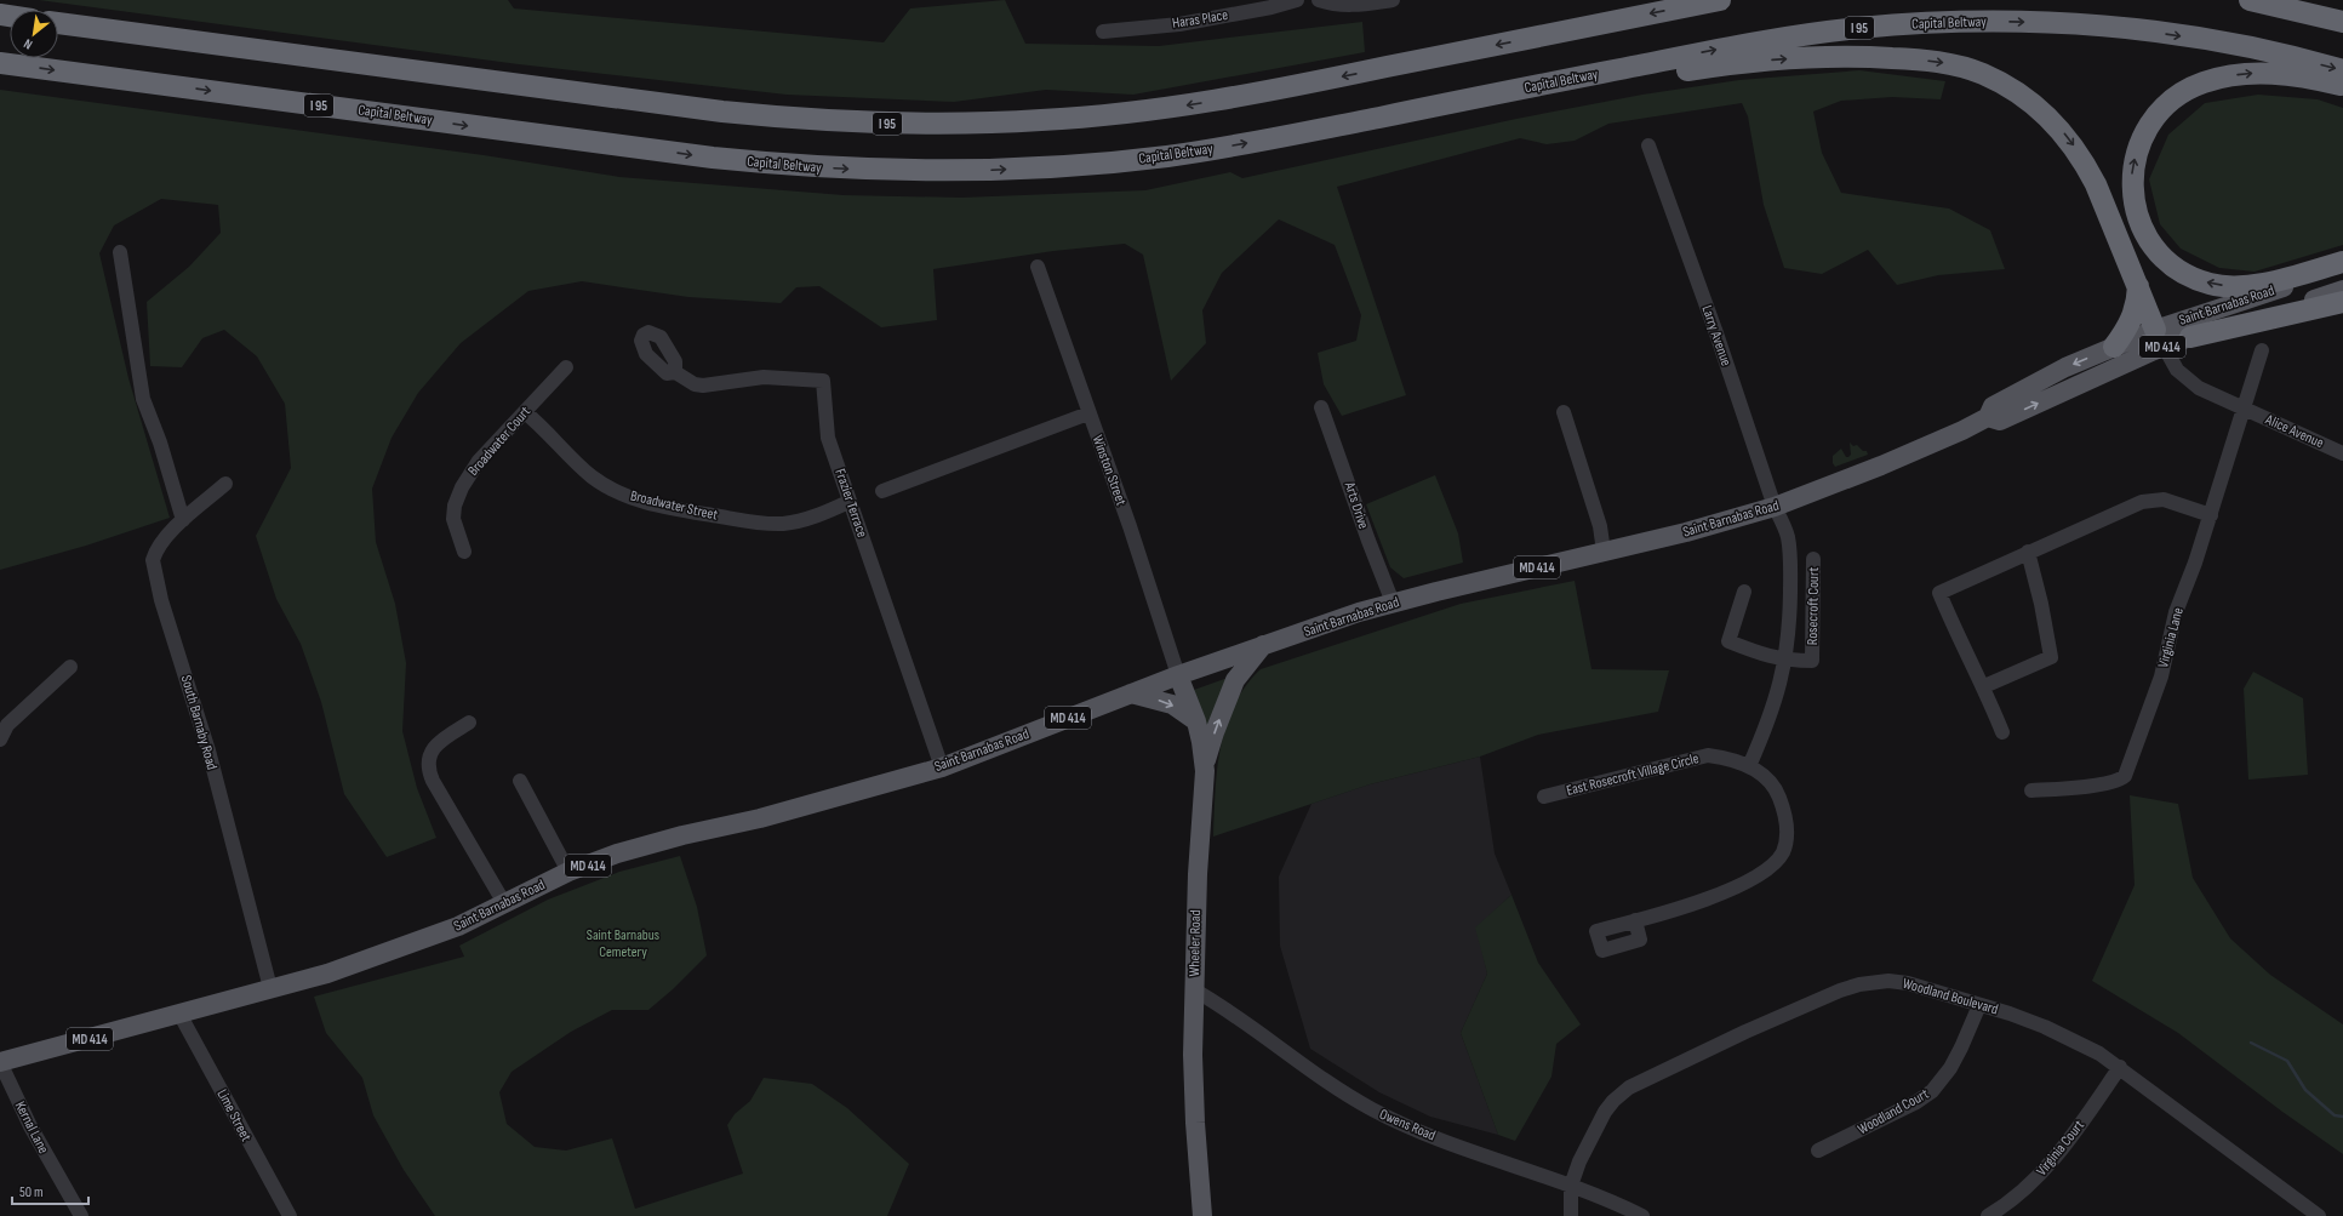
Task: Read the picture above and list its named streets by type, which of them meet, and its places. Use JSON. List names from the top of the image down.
{
  "streets": {
    "highway": ["Capital Beltway", "I 95"],
    "main road": ["Saint Barnabas Road", "MD 414", "Wheeler Road"],
    "street": [
      "Haras Place",
      "Larry Avenue",
      "Alice Avenue",
      "Broadwater Court",
      "Winston Street",
      "Frazier Terrace",
      "Broadwater Street",
      "Arts Drive",
      "Rosecroft Court",
      "Virginia Lane",
      "South Barnaby Road",
      "East Rosecroft Village Circle",
      "Woodland Boulevard",
      "Woodland Court",
      "Lime Street",
      "Owens Road",
      "Kernal Lane",
      "Virginia Court"
    ]
  },
  "crossings": [
    ["Saint Barnabas Road", "Larry Avenue"],
    ["Saint Barnabas Road", "Winston Street"],
    ["Saint Barnabas Road", "Frazier Terrace"],
    ["Saint Barnabas Road", "Arts Drive"],
    ["Saint Barnabas Road", "South Barnaby Road"],
    ["Saint Barnabas Road", "Wheeler Road"],
    ["Saint Barnabas Road", "Lime Street"],
    ["Saint Barnabas Road", "Kernal Lane"],
    ["Larry Avenue", "Rosecroft Court"],
    ["Larry Avenue", "East Rosecroft Village Circle"],
    ["Alice Avenue", "Virginia Lane"],
    ["Broadwater Court", "Broadwater Street"],
    ["Winston Street", "Wheeler Road"],
    ["Frazier Terrace", "Broadwater Street"],
    ["Wheeler Road", "Owens Road"],
    ["Woodland Boulevard", "Woodland Court"],
    ["Woodland Boulevard", "Owens Road"],
    ["Woodland Boulevard", "Virginia Court"]
  ],
  "parks": ["Saint Barnabus Cemetery"],
  "scale_bar": "50 m",
  "north": "bottom left"
}
